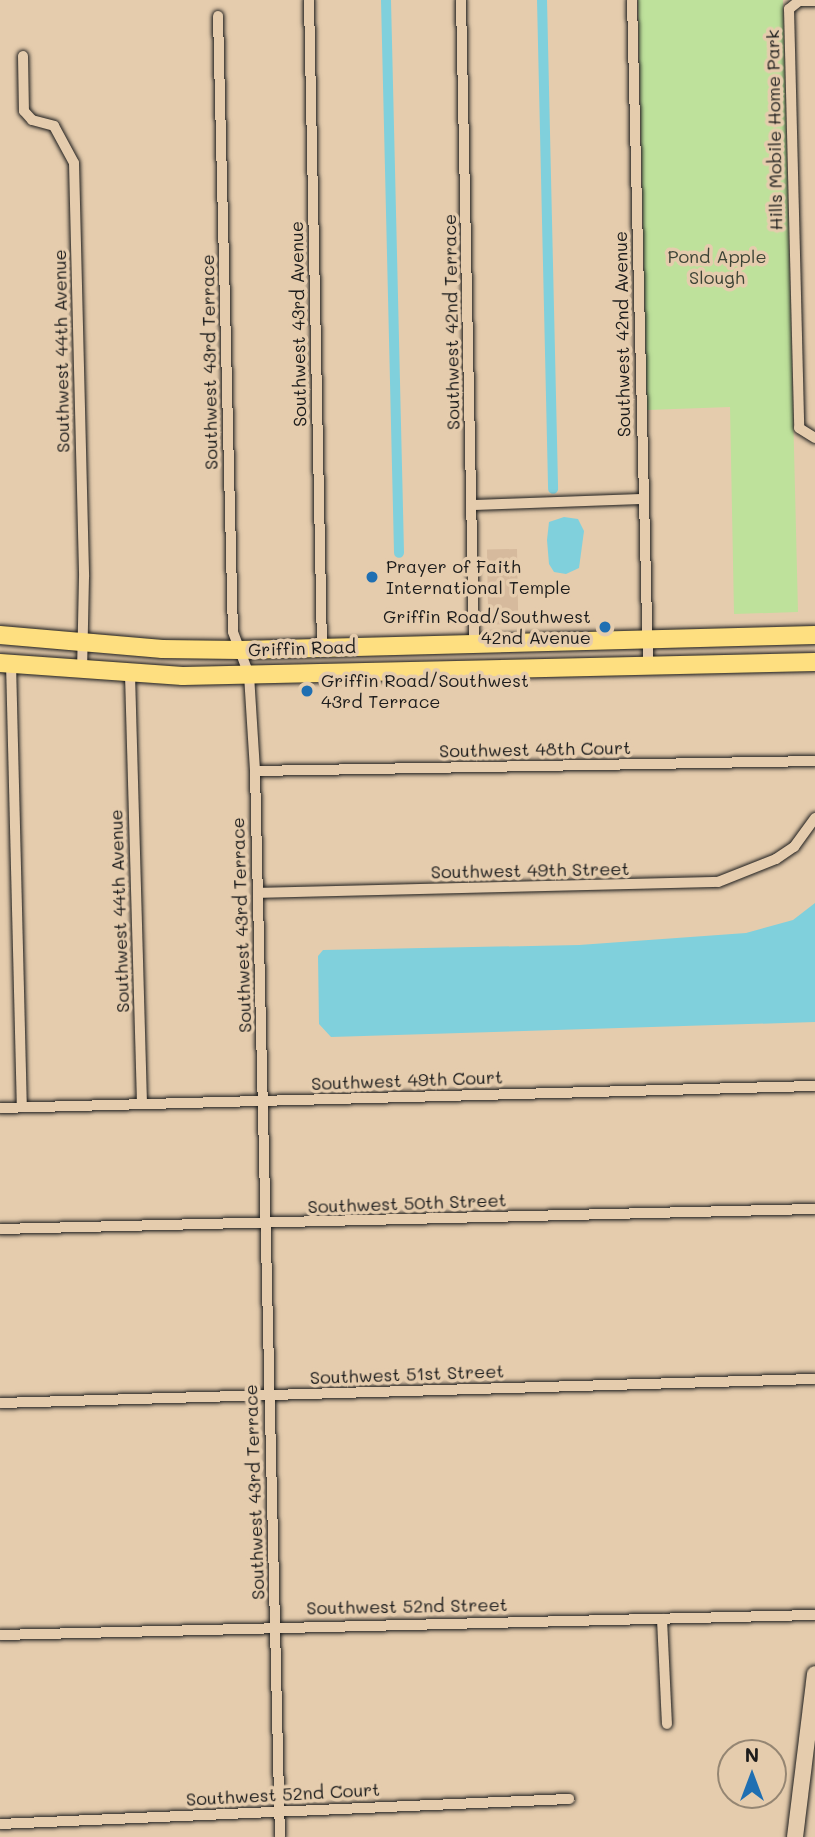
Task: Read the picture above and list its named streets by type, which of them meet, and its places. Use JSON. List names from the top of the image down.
{
  "streets": {
    "main road": ["Griffin Road"],
    "street": [
      "Hills Mobile Home Park",
      "Southwest 42nd Terrace",
      "Southwest 43rd Avenue",
      "Southwest 42nd Avenue",
      "Southwest 44th Avenue",
      "Southwest 43rd Terrace",
      "Southwest 48th Court",
      "Southwest 49th Street",
      "Southwest 49th Court",
      "Southwest 50th Street",
      "Southwest 51st Street",
      "Southwest 52nd Street",
      "Southwest 52nd Court"
    ]
  },
  "crossings": [
    ["Southwest 42nd Terrace", "Griffin Road"],
    ["Southwest 43rd Avenue", "Griffin Road"],
    ["Southwest 42nd Avenue", "Griffin Road"],
    ["Southwest 44th Avenue", "Griffin Road"],
    ["Southwest 44th Avenue", "Southwest 49th Court"],
    ["Southwest 43rd Terrace", "Griffin Road"],
    ["Southwest 43rd Terrace", "Southwest 48th Court"],
    ["Southwest 43rd Terrace", "Southwest 49th Street"],
    ["Southwest 43rd Terrace", "Southwest 49th Court"],
    ["Southwest 43rd Terrace", "Southwest 50th Street"],
    ["Southwest 43rd Terrace", "Southwest 51st Street"],
    ["Southwest 43rd Terrace", "Southwest 52nd Street"],
    ["Southwest 43rd Terrace", "Southwest 52nd Court"]
  ],
  "parks": ["Pond Apple Slough"],
  "places": ["Prayer of Faith International Temple", "Griffin Road/Southwest 42nd Avenue", "Griffin Road/Southwest 43rd Terrace"],
  "north": "top"
}
